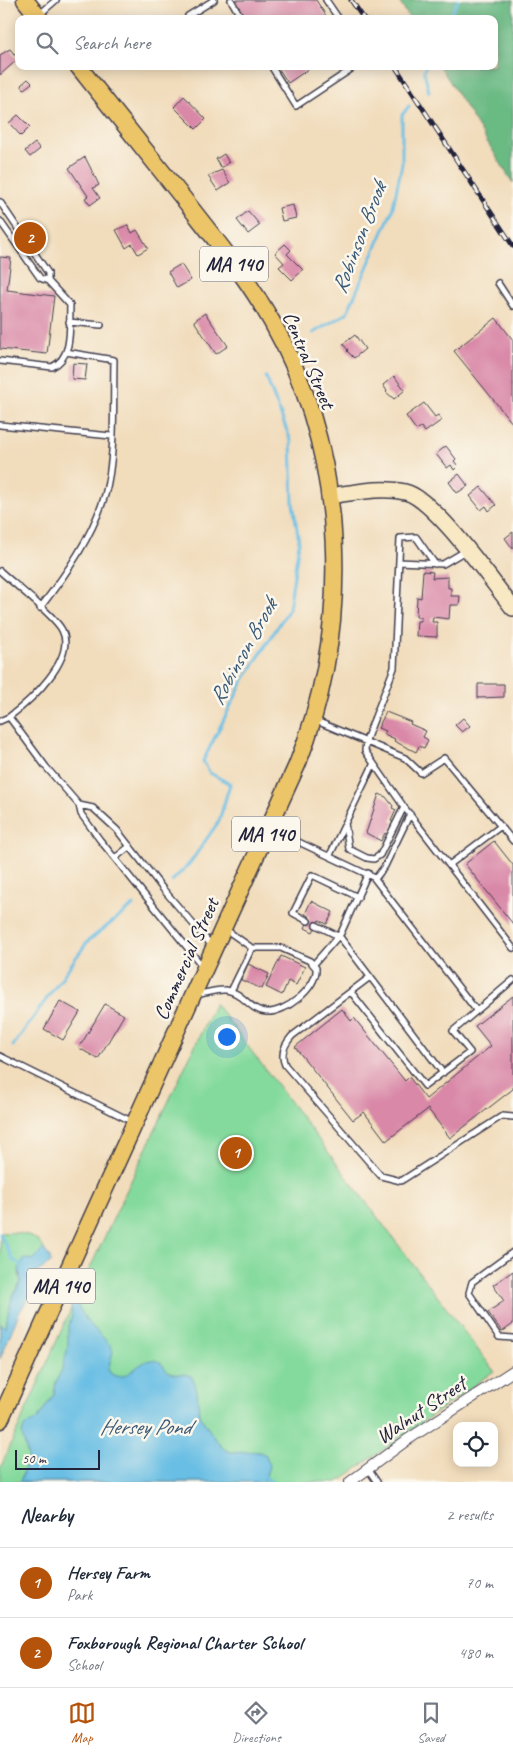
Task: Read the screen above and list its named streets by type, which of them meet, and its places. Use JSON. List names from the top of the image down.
{
  "streets": {
    "main road": ["MA 140", "Central Street", "Commercial Street"],
    "street": ["Walnut Street"]
  },
  "crossings": [
    ["Central Street", "Commercial Street"]
  ],
  "water": ["Robinson Brook", "Hersey Pond"],
  "scale_bar": "50 m",
  "page": {
    "search": "Search here",
    "pins": ["2", "1"],
    "scale": "50 m",
    "heading": ["Nearby", "2 results"],
    "list": [
      {
        "mark": "1",
        "name": "Hersey Farm",
        "note": "Park",
        "value": "70 m"
      },
      {
        "mark": "2",
        "name": "Foxborough Regional Charter School",
        "note": "School",
        "value": "480 m"
      }
    ],
    "nav": ["Map", "Directions", "Saved"]
  }
}
